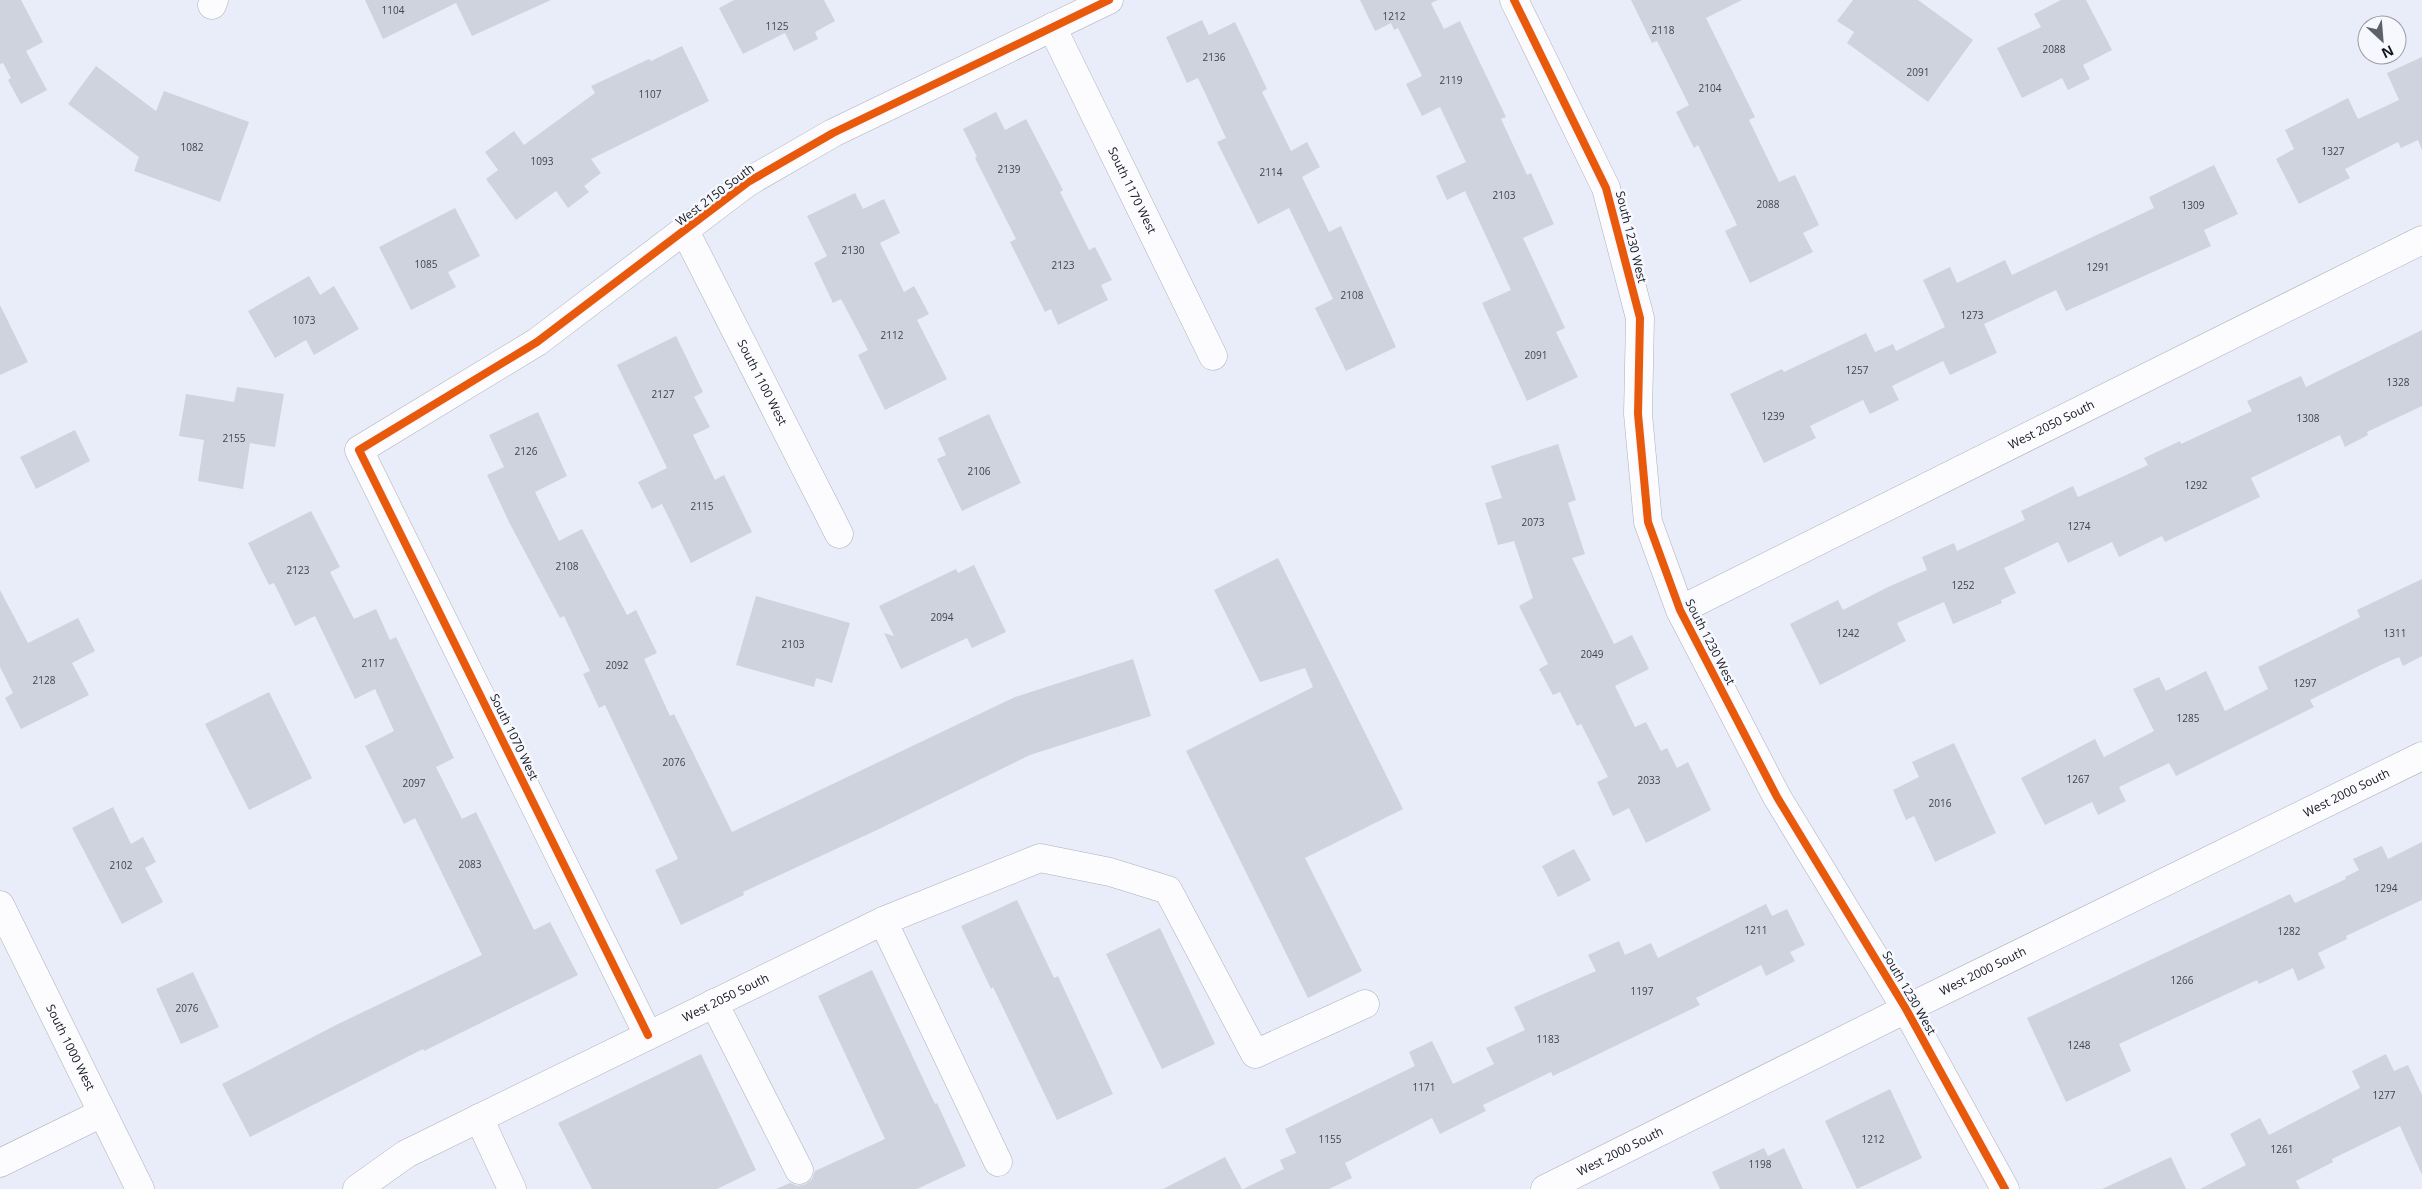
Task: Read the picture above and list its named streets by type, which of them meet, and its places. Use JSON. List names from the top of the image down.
{
  "streets": {
    "street": [
      "South 1170 West",
      "West 2150 South",
      "South 1230 West",
      "South 1100 West",
      "West 2050 South",
      "South 1070 West",
      "West 2000 South",
      "South 1000 West"
    ]
  },
  "crossings": [
    ["South 1170 West", "West 2150 South"],
    ["West 2150 South", "South 1100 West"],
    ["West 2150 South", "South 1070 West"],
    ["South 1230 West", "West 2050 South"],
    ["South 1230 West", "West 2000 South"],
    ["West 2050 South", "South 1070 West"]
  ],
  "house_numbers": [
    "1104",
    "1212",
    "1125",
    "2118",
    "2088",
    "2136",
    "2091",
    "2119",
    "2104",
    "1107",
    "1082",
    "1327",
    "1093",
    "2139",
    "2114",
    "2103",
    "2088",
    "1309",
    "2130",
    "1085",
    "2123",
    "1291",
    "2108",
    "1273",
    "1073",
    "2112",
    "2091",
    "1257",
    "1328",
    "2127",
    "1239",
    "1308",
    "2155",
    "2126",
    "2106",
    "1292",
    "2115",
    "2073",
    "1274",
    "2108",
    "2123",
    "1252",
    "2094",
    "1242",
    "1311",
    "2103",
    "2049",
    "2117",
    "2092",
    "2128",
    "1297",
    "1285",
    "2076",
    "1267",
    "2033",
    "2097",
    "2016",
    "2083",
    "2102",
    "1294",
    "1211",
    "1282",
    "1266",
    "1197",
    "2076",
    "1183",
    "1248",
    "1171",
    "1277",
    "1155",
    "1212",
    "1261",
    "1198"
  ],
  "north": "bottom right"
}
